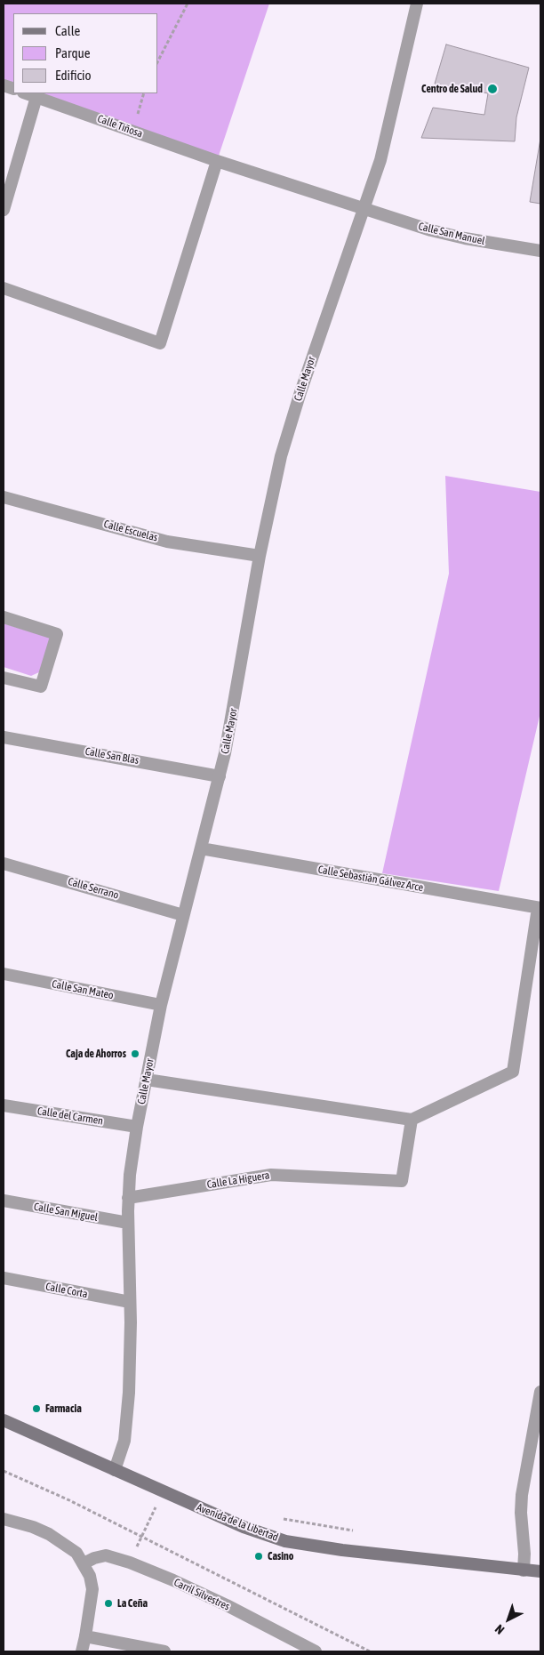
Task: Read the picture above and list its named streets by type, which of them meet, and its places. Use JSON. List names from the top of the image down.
{
  "streets": {
    "main road": ["Avenida de la Libertad"],
    "street": [
      "Calle Tiñosa",
      "Calle San Manuel",
      "Calle Mayor",
      "Calle Escuelas",
      "Calle San Blas",
      "Calle Sebastián Gálvez Arce",
      "Calle Serrano",
      "Calle San Mateo",
      "Calle del Carmen",
      "Calle La Higuera",
      "Calle San Miguel",
      "Calle Corta",
      "Carril Silvestres"
    ]
  },
  "crossings": [
    ["Calle Tiñosa", "Calle San Manuel"],
    ["Calle Tiñosa", "Calle Mayor"],
    ["Calle San Manuel", "Calle Mayor"],
    ["Calle Mayor", "Calle Escuelas"],
    ["Calle Mayor", "Calle San Blas"],
    ["Calle Mayor", "Calle Sebastián Gálvez Arce"],
    ["Calle Mayor", "Calle Serrano"],
    ["Calle Mayor", "Calle San Mateo"],
    ["Calle Mayor", "Calle del Carmen"],
    ["Calle Mayor", "Calle La Higuera"],
    ["Calle Mayor", "Calle San Miguel"],
    ["Calle Mayor", "Calle Corta"],
    ["Calle Mayor", "Avenida de la Libertad"]
  ],
  "places": [
    "Centro de Salud",
    "Caja de Ahorros",
    "Farmacia",
    "Casino",
    "La Ceña"
  ],
  "legend": ["Calle", "Parque", "Edificio"],
  "north": "bottom left"
}
